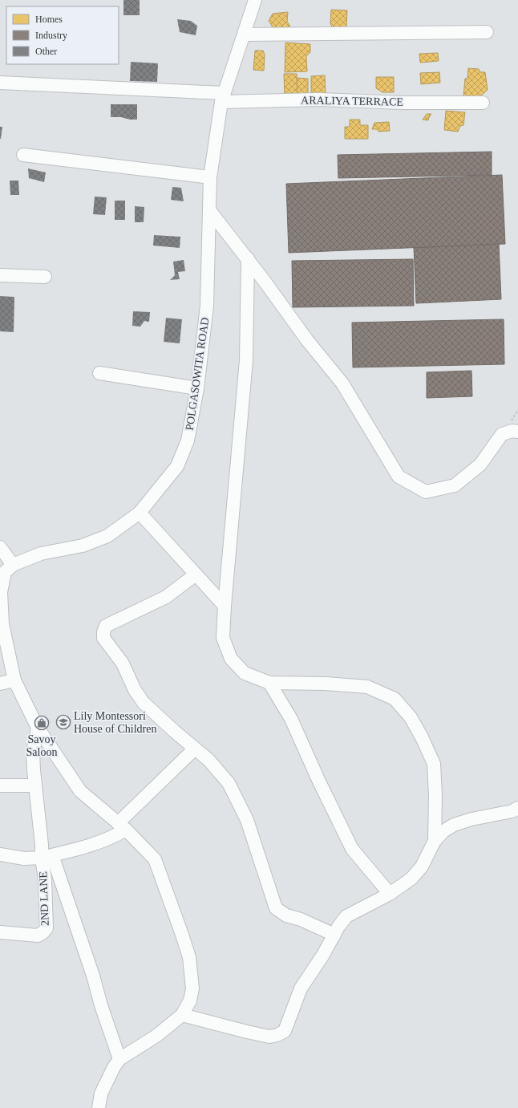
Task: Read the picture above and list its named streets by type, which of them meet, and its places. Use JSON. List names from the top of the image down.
{
  "streets": {
    "street": ["ARALIYA TERRACE", "POLGASOWITA ROAD", "2ND LANE"]
  },
  "crossings": [
    ["ARALIYA TERRACE", "POLGASOWITA ROAD"]
  ],
  "places": {
    "school or university": ["Lily Montessori House of Children"],
    "shop": ["Savoy Saloon"]
  },
  "legend": ["Homes", "Industry", "Other"]
}
